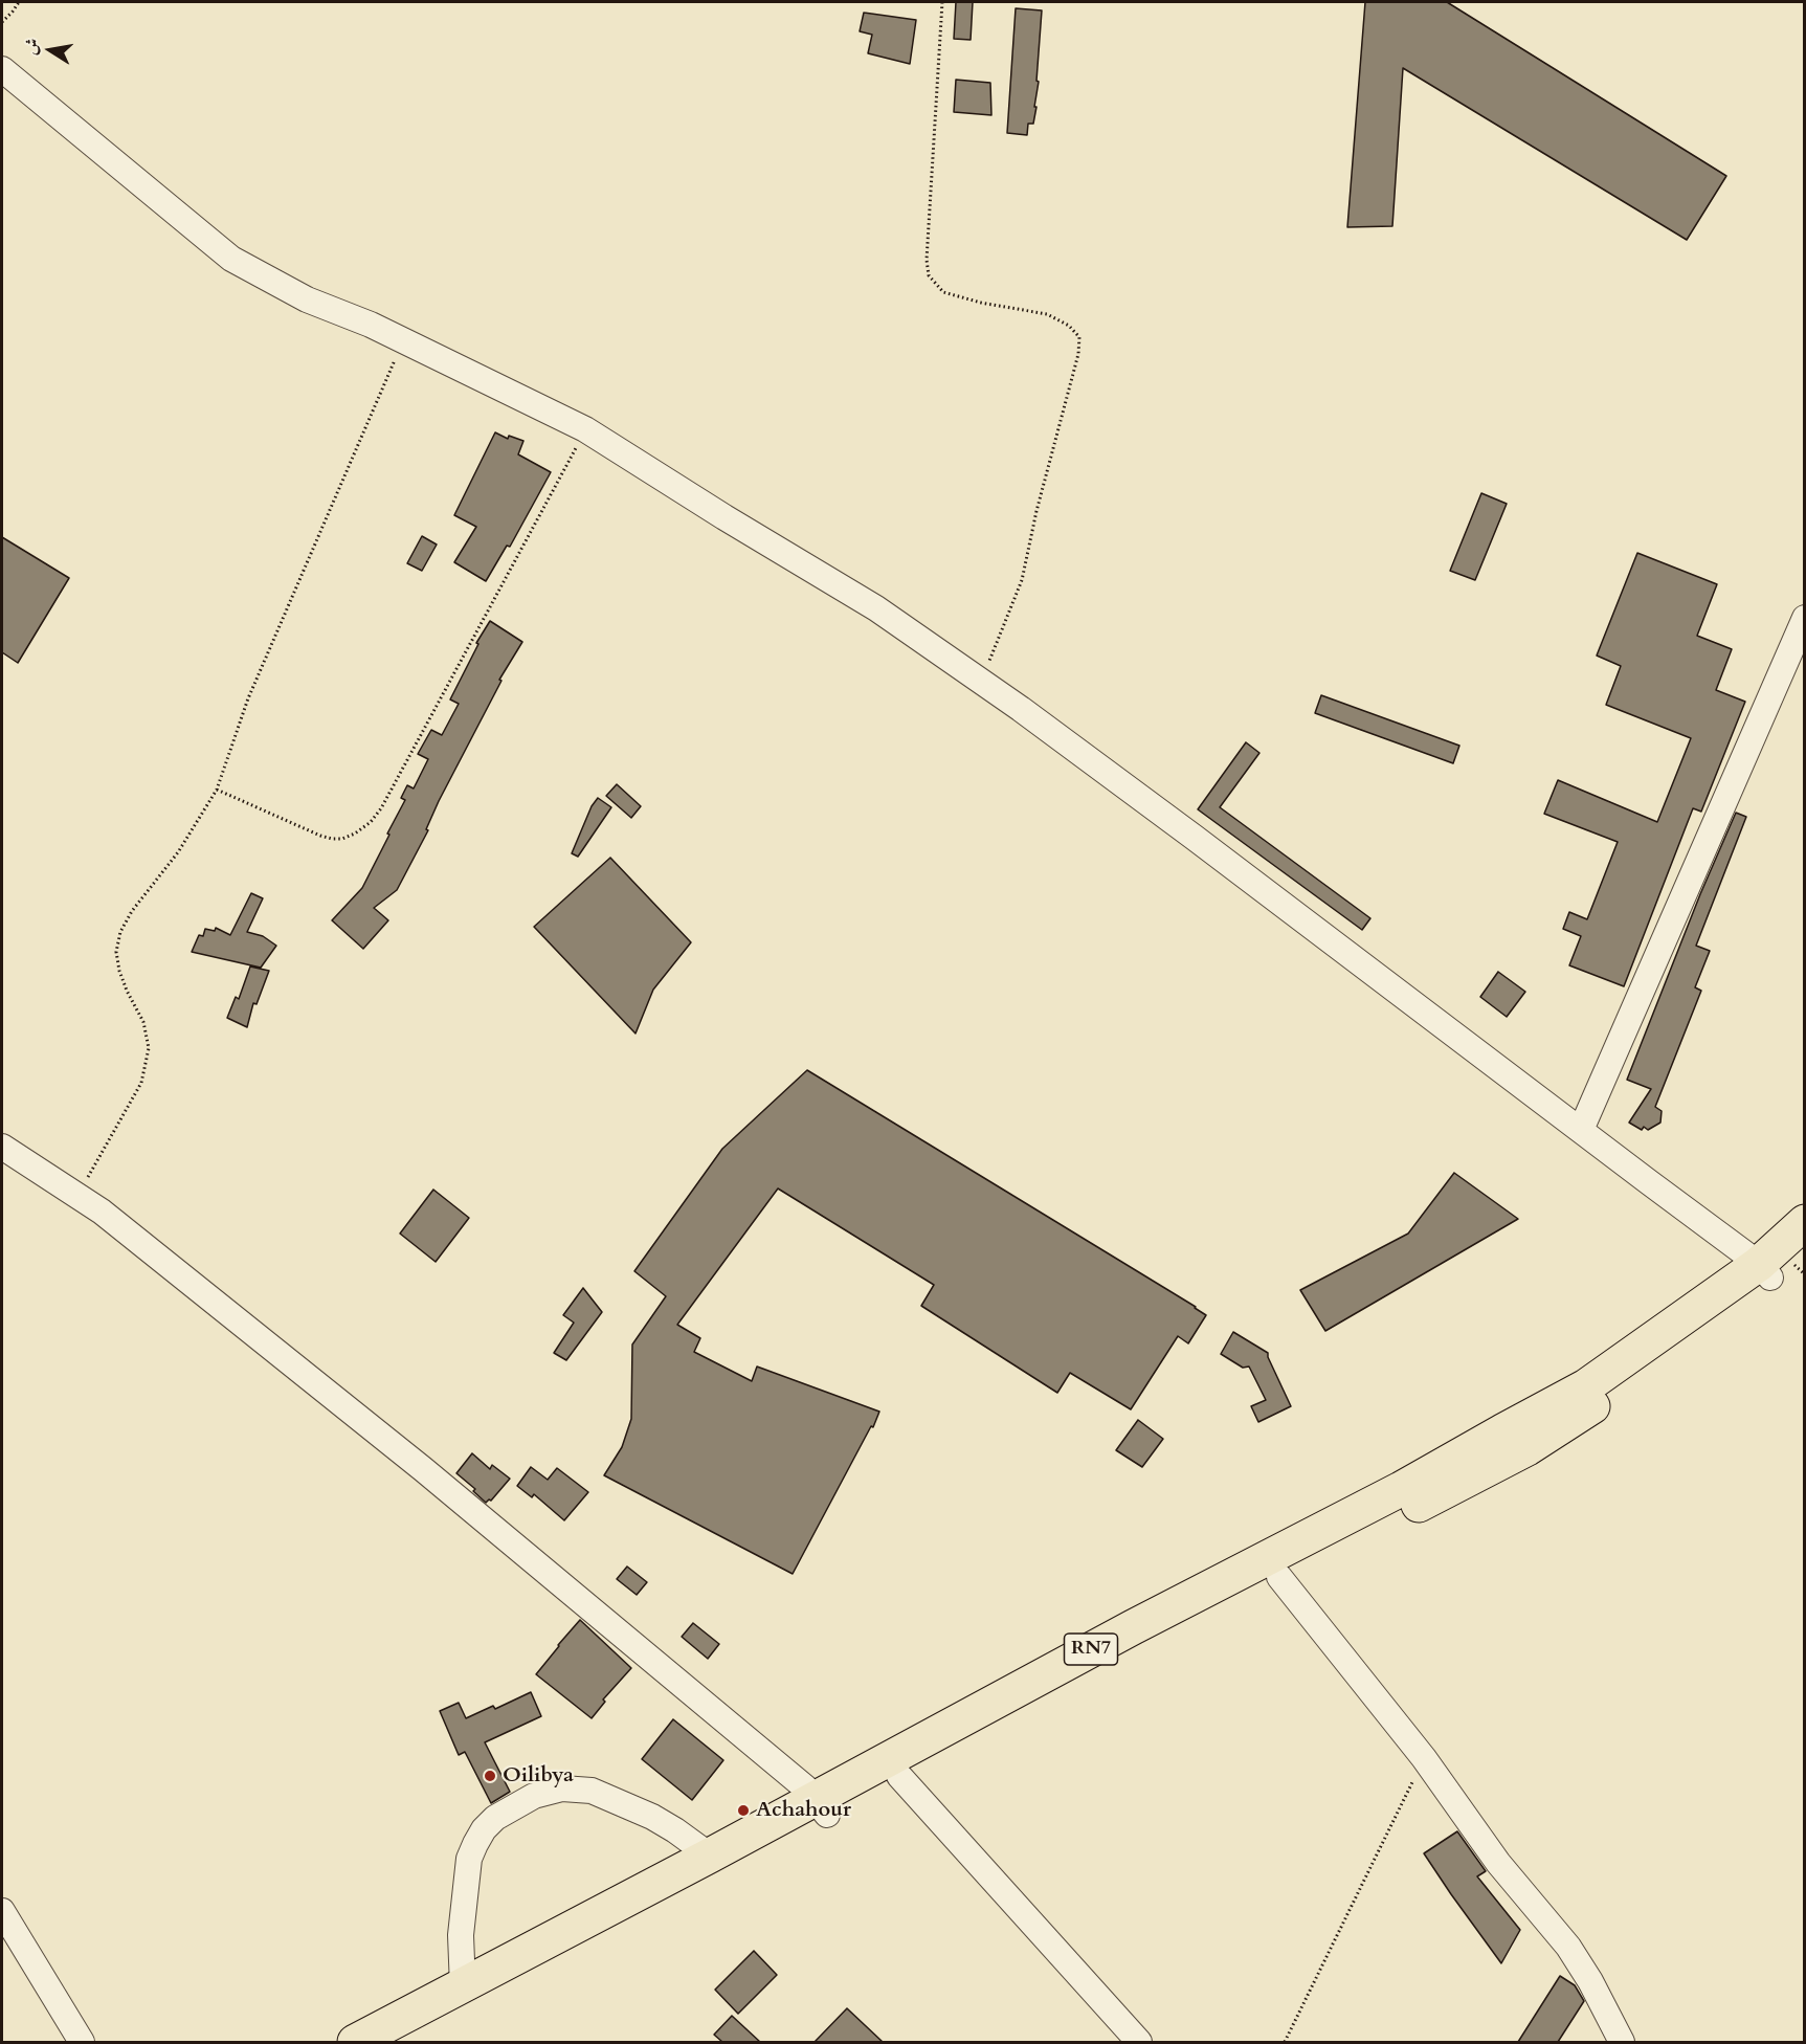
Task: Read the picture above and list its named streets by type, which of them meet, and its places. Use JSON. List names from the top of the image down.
{
  "streets": {
    "highway": ["RN7"]
  },
  "places": ["Oilibya", "Achahour"],
  "north": "left"
}
